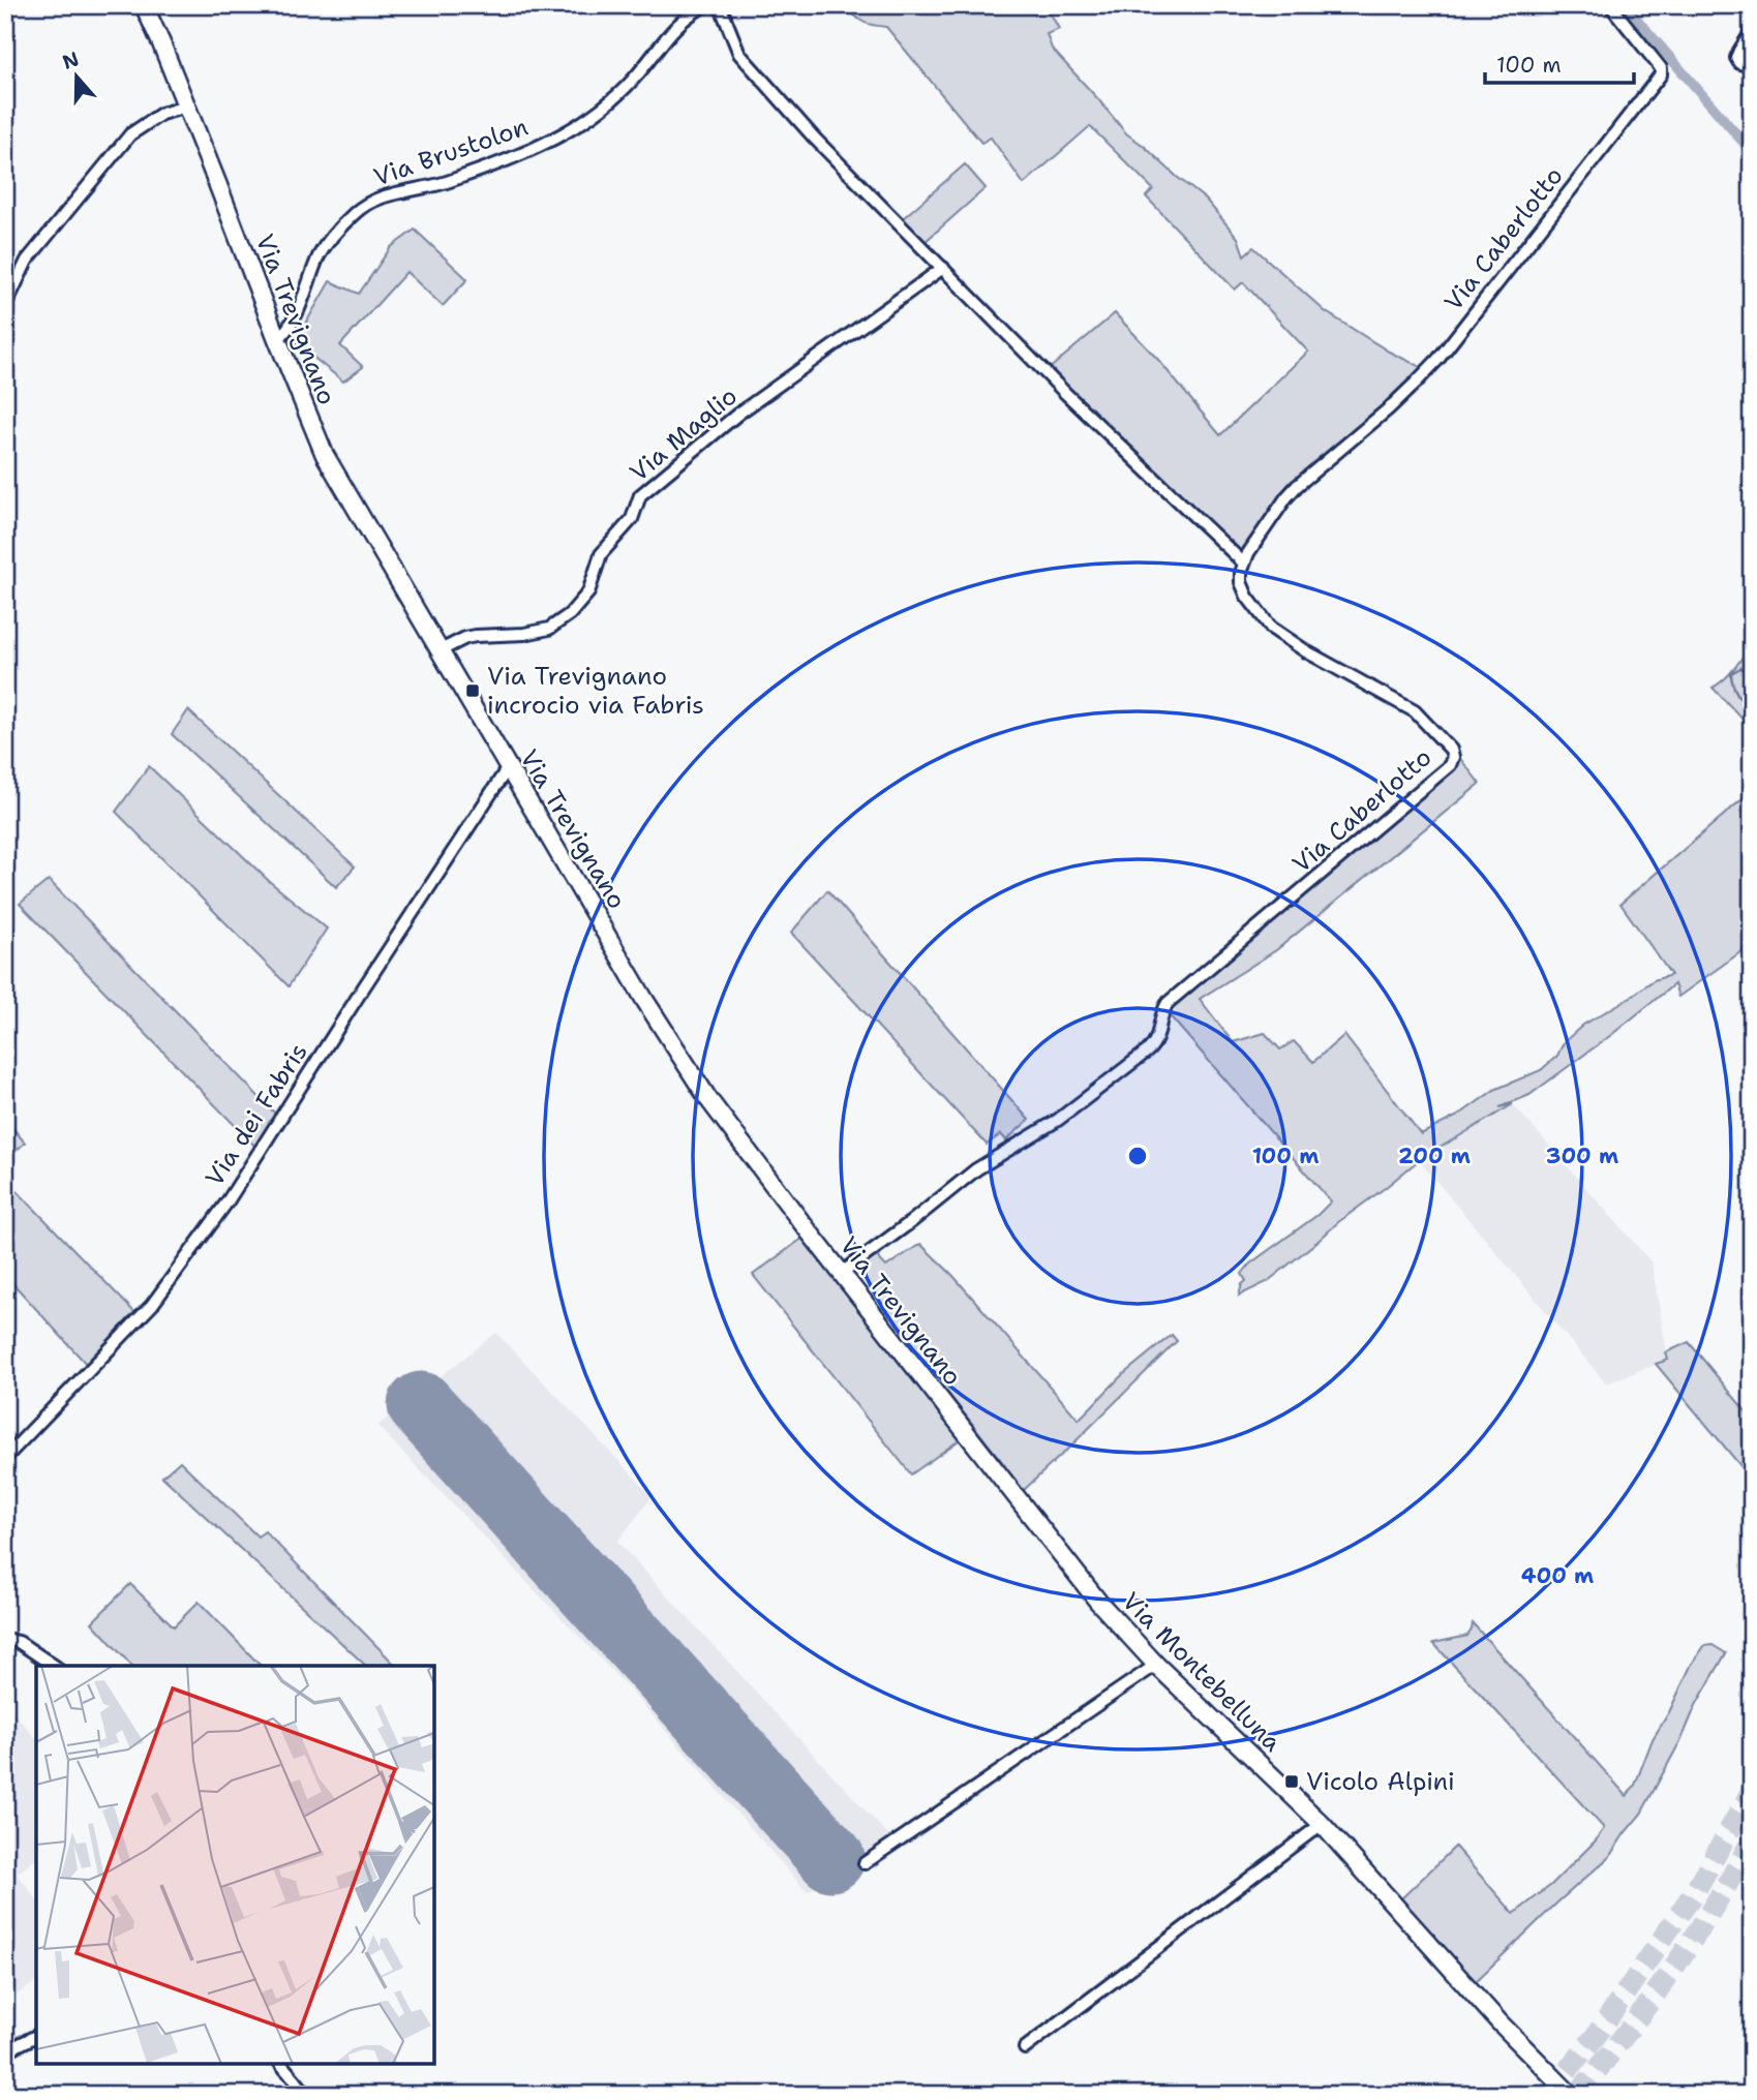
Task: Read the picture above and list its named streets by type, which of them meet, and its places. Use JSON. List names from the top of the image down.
{
  "streets": {
    "main road": ["Via Trevignano", "Via Montebelluna"],
    "street": [
      "Via Brustolon",
      "Via Caberlotto",
      "Via Maglio",
      "Via dei Fabris"
    ]
  },
  "crossings": [
    ["Via Brustolon", "Via Trevignano"],
    ["Via Caberlotto", "Via Trevignano"],
    ["Via Trevignano", "Via Maglio"],
    ["Via Trevignano", "Via dei Fabris"],
    ["Via Trevignano", "Via Montebelluna"]
  ],
  "places": {
    "transit": ["Via Trevignano incrocio via Fabris", "Vicolo Alpini"]
  },
  "scale_bar": "100 m",
  "north": "top",
  "rings": [
    "100 m",
    "200 m",
    "300 m",
    "400 m"
  ]
}
